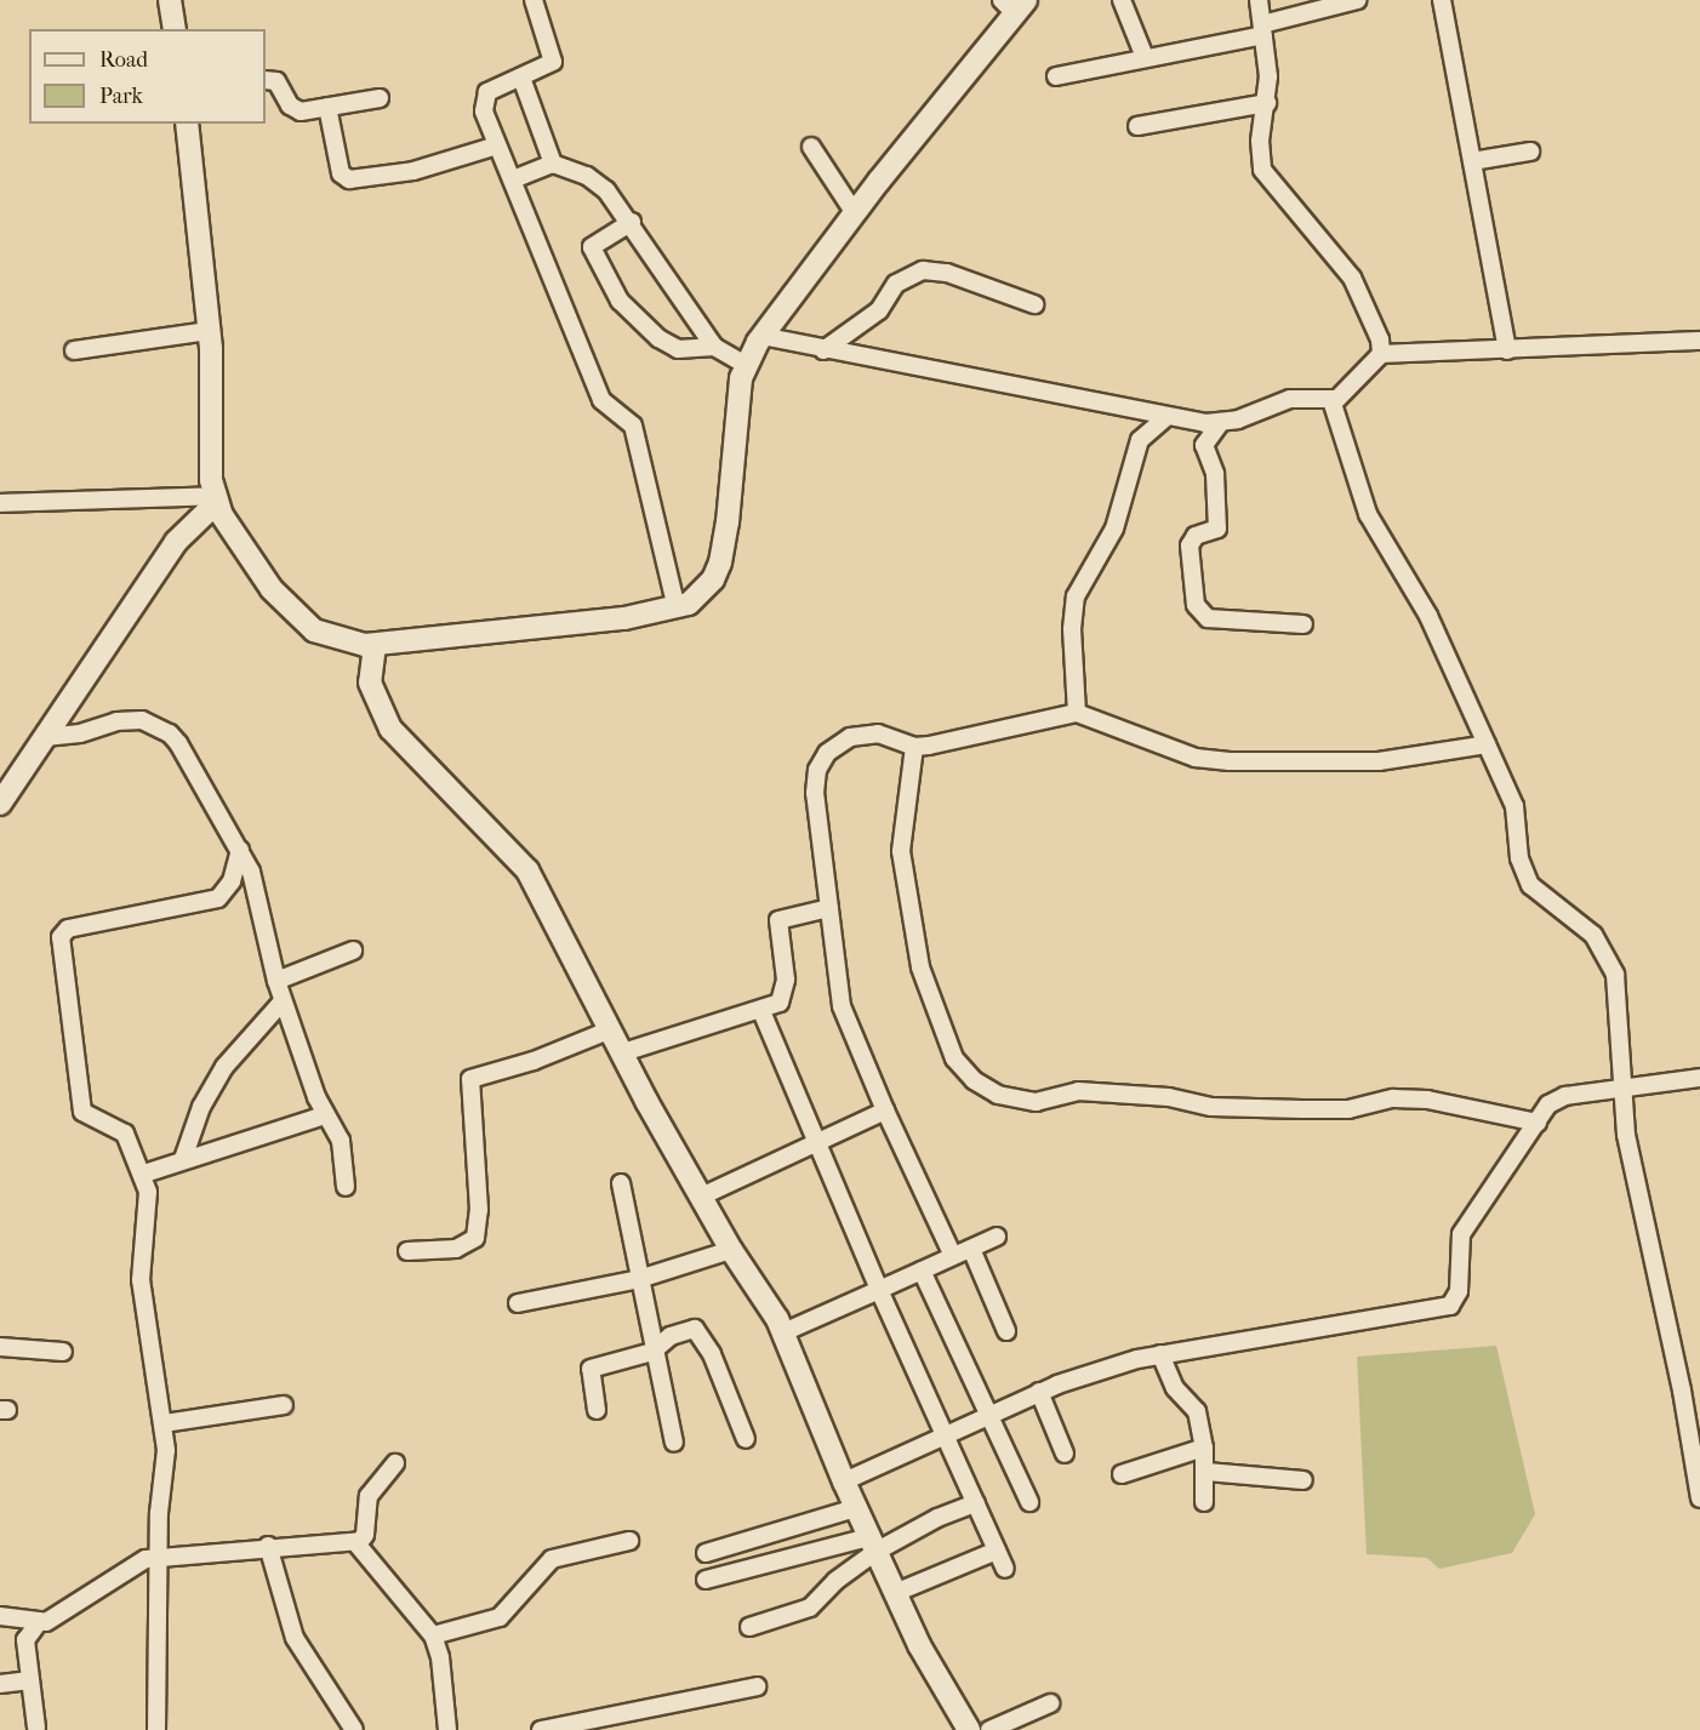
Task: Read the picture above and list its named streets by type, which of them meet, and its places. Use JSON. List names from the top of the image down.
{
  "legend": ["Road", "Park"]
}
